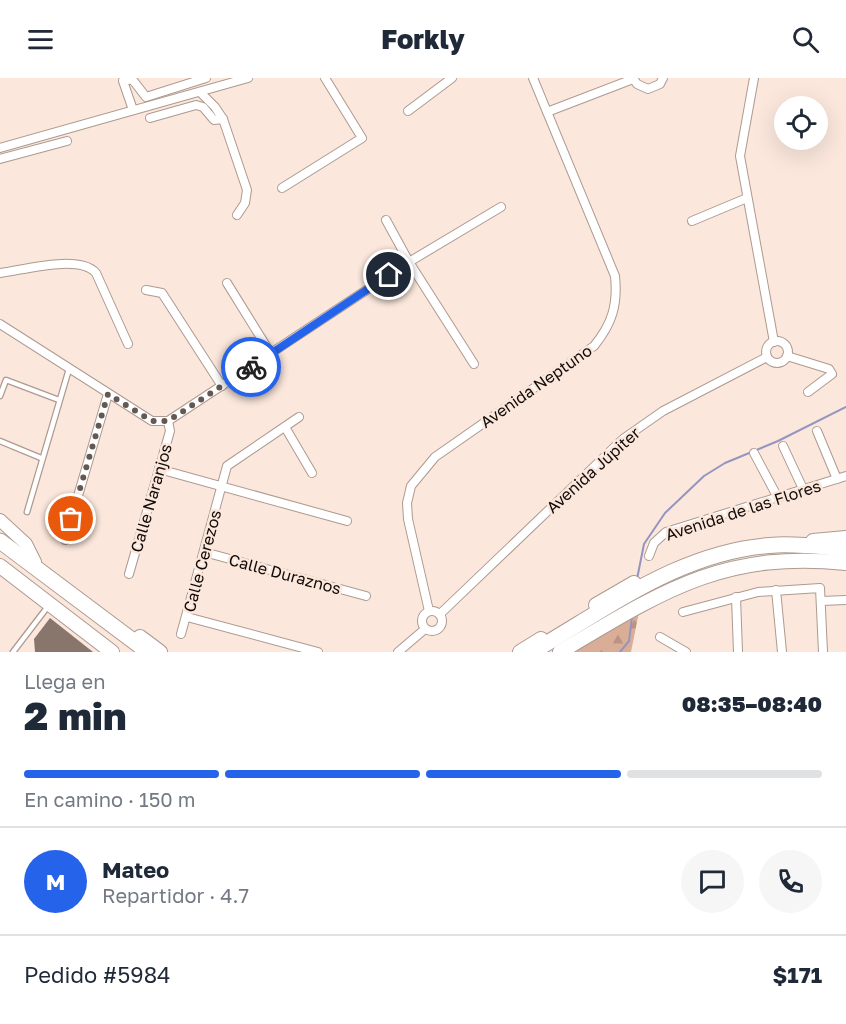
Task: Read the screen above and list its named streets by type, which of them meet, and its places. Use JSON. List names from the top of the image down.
{
  "streets": {
    "street": [
      "Avenida Neptuno",
      "Avenida Júpiter",
      "Calle Naranjos",
      "Avenida de las Flores",
      "Calle Cerezos",
      "Calle Duraznos"
    ]
  },
  "crossings": [
    ["Avenida Neptuno", "Avenida Júpiter"],
    ["Calle Cerezos", "Calle Duraznos"]
  ],
  "page": {
    "header": "Forkly",
    "heading": ["2 min", "Llega en", "08:35–08:40"],
    "panel": [
      "Mateo",
      "Repartidor · 4.7",
      "Pedido #5984",
      "$171"
    ],
    "bar": "En camino · 150 m",
    "round": "M"
  }
}
